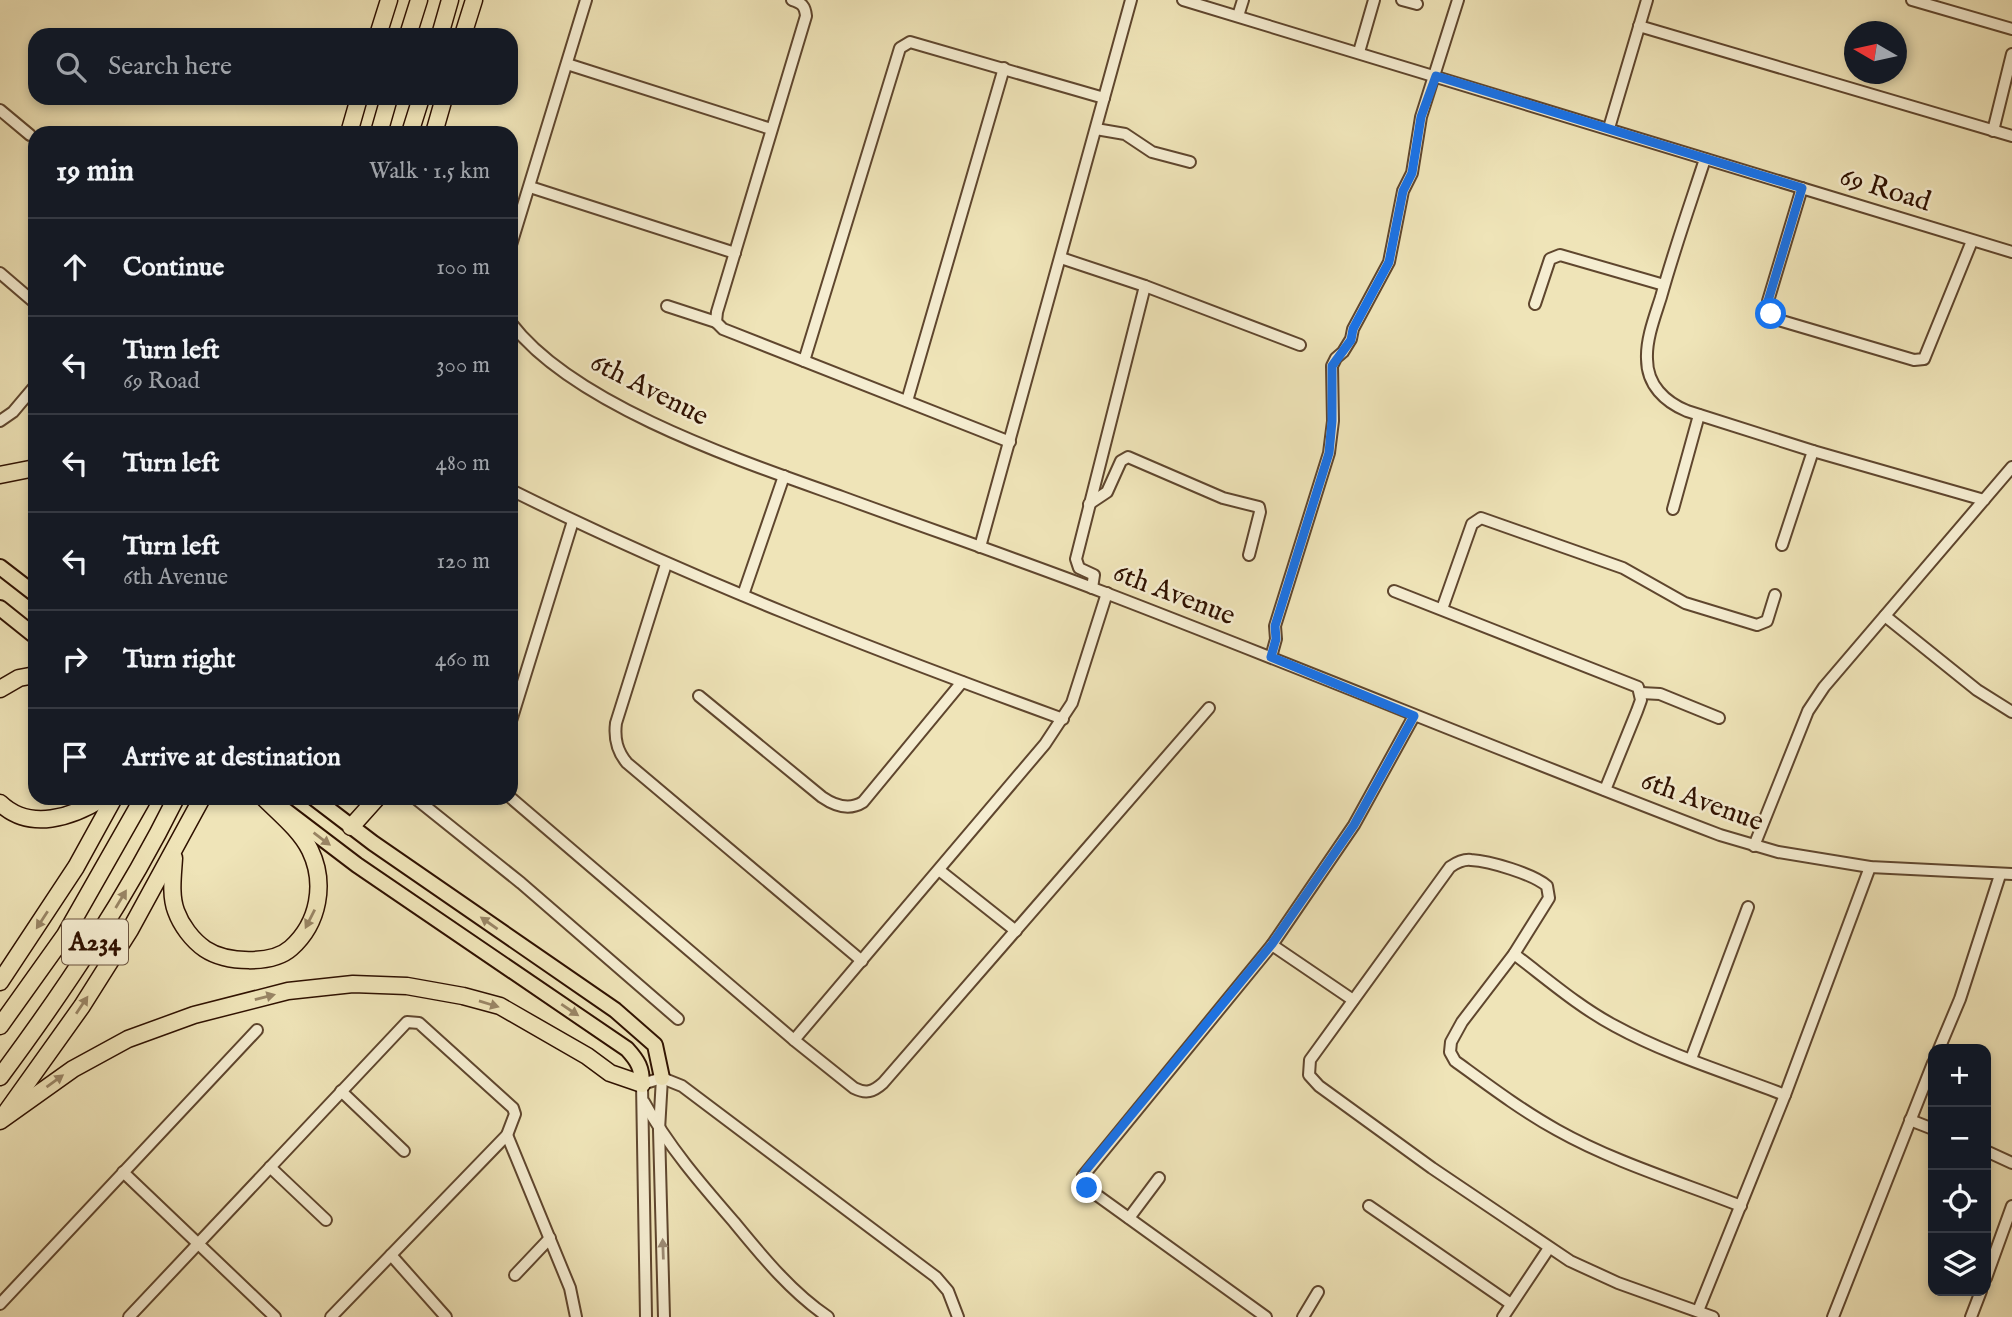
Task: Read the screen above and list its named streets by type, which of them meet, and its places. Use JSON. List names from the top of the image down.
{
  "streets": {
    "highway": ["A234"],
    "street": ["69 Road", "6th Avenue"]
  },
  "north": "left",
  "page": {
    "search": "Search here",
    "heading": ["19 min", "Walk · 1.5 km"],
    "list": [
      ["Continue", "100 m"],
      ["Turn left", "69 Road", "300 m"],
      ["Turn left", "480 m"],
      ["Turn left", "6th Avenue", "120 m"],
      ["Turn right", "460 m"],
      "Arrive at destination"
    ],
    "map_buttons": ["+", "−"]
  }
}
